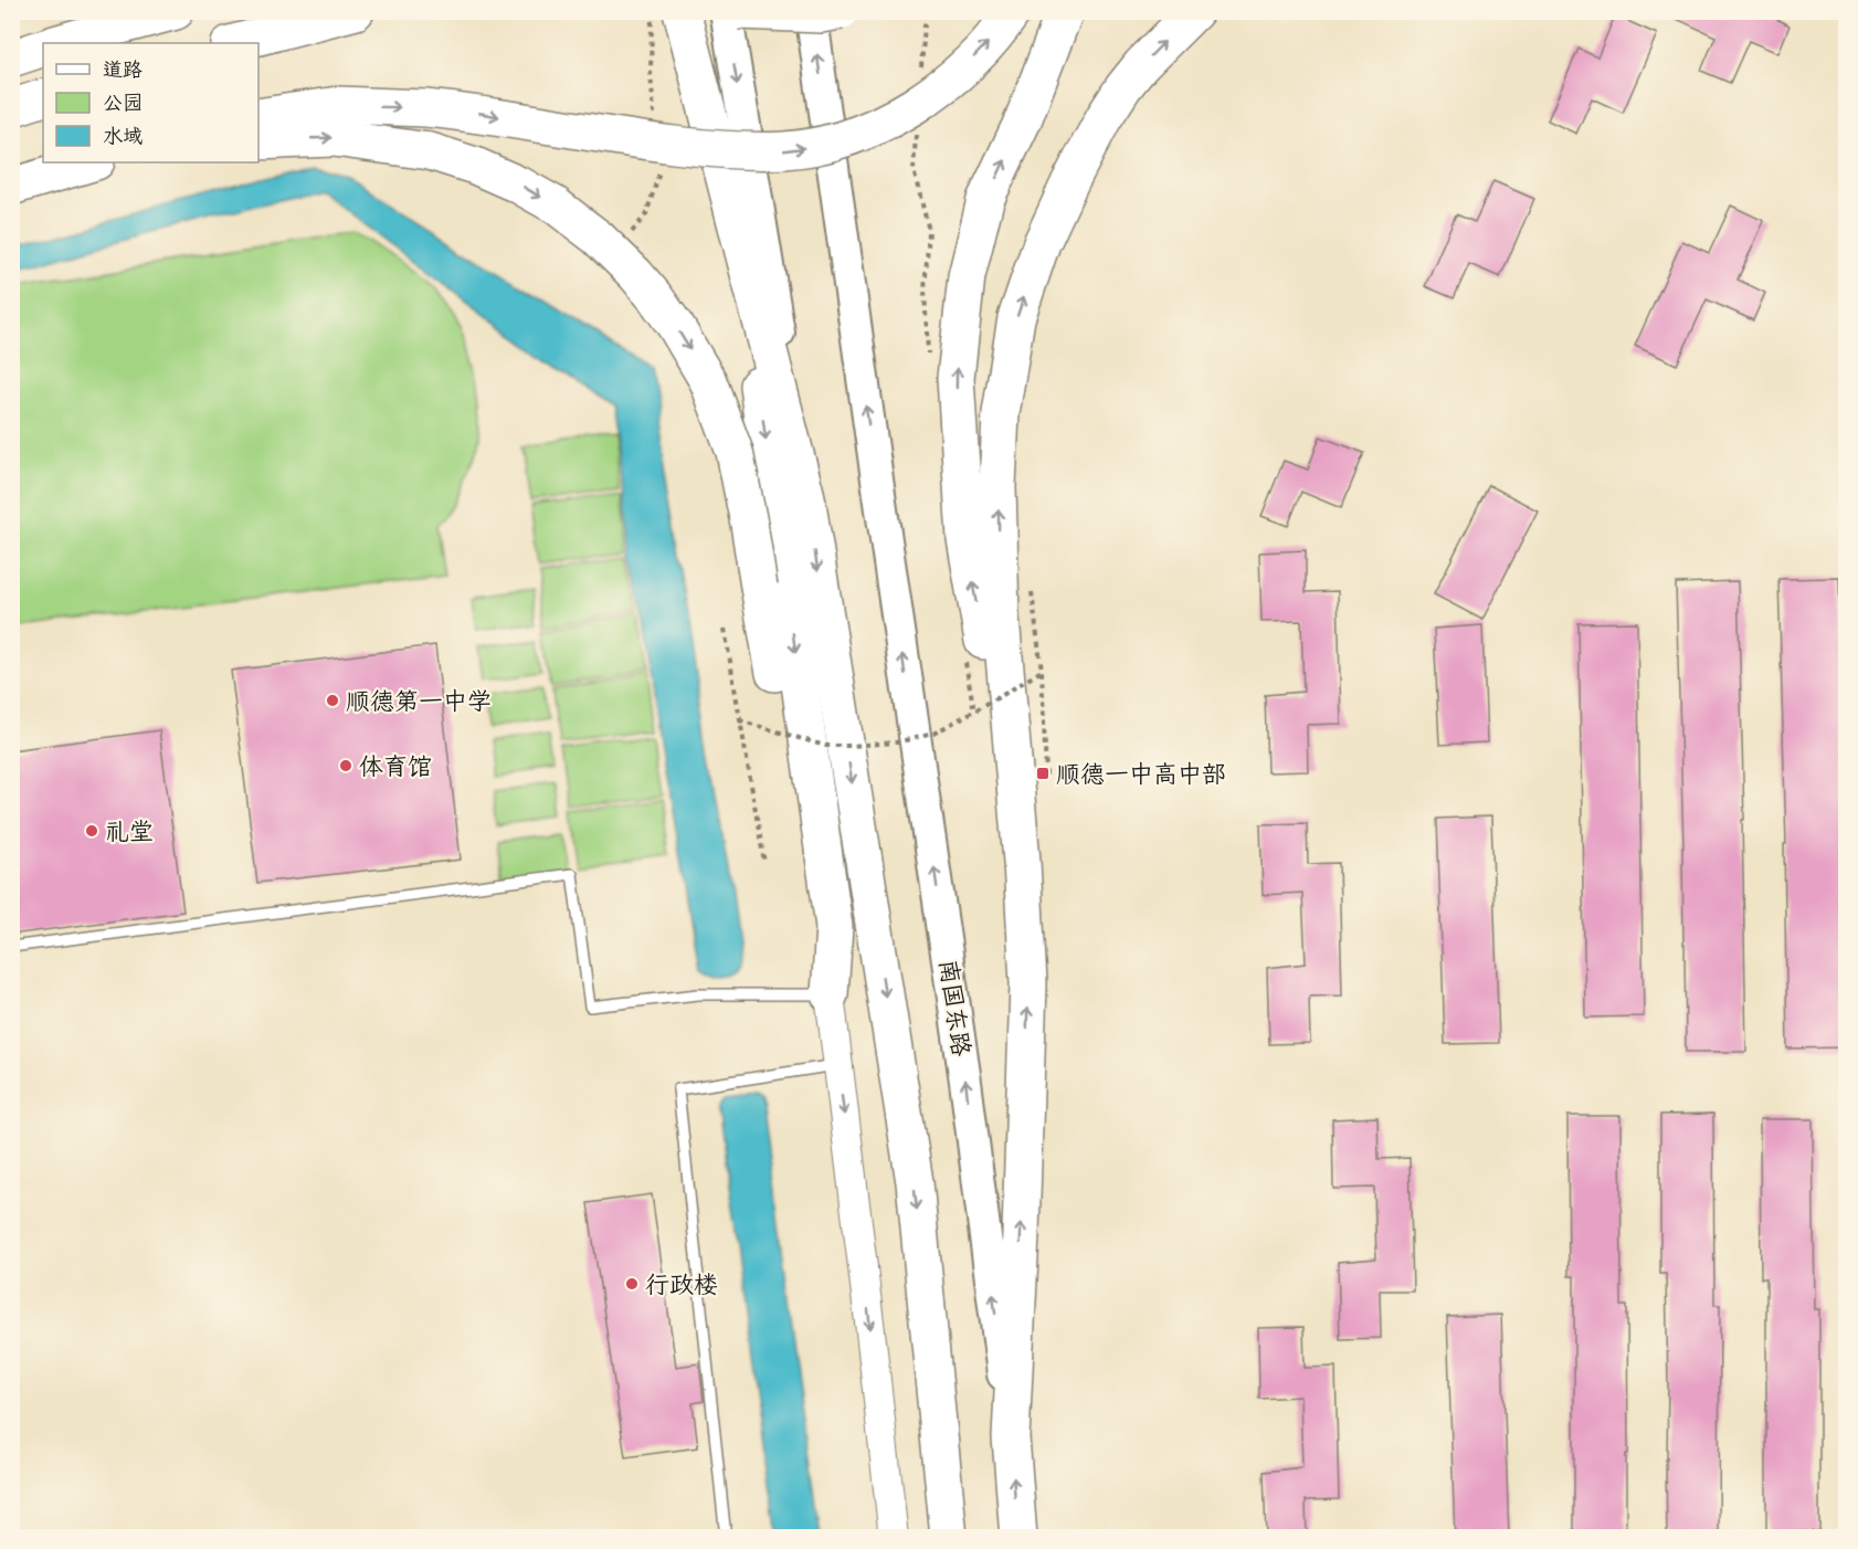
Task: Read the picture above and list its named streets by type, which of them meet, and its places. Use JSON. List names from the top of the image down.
{
  "streets": {
    "highway": ["南国东路"]
  },
  "places": {
    "other": [
      "顺德第一中学",
      "体育馆",
      "礼堂",
      "行政楼"
    ],
    "transit": ["顺德一中高中部"]
  },
  "legend": ["道路", "公园", "水域"]
}
